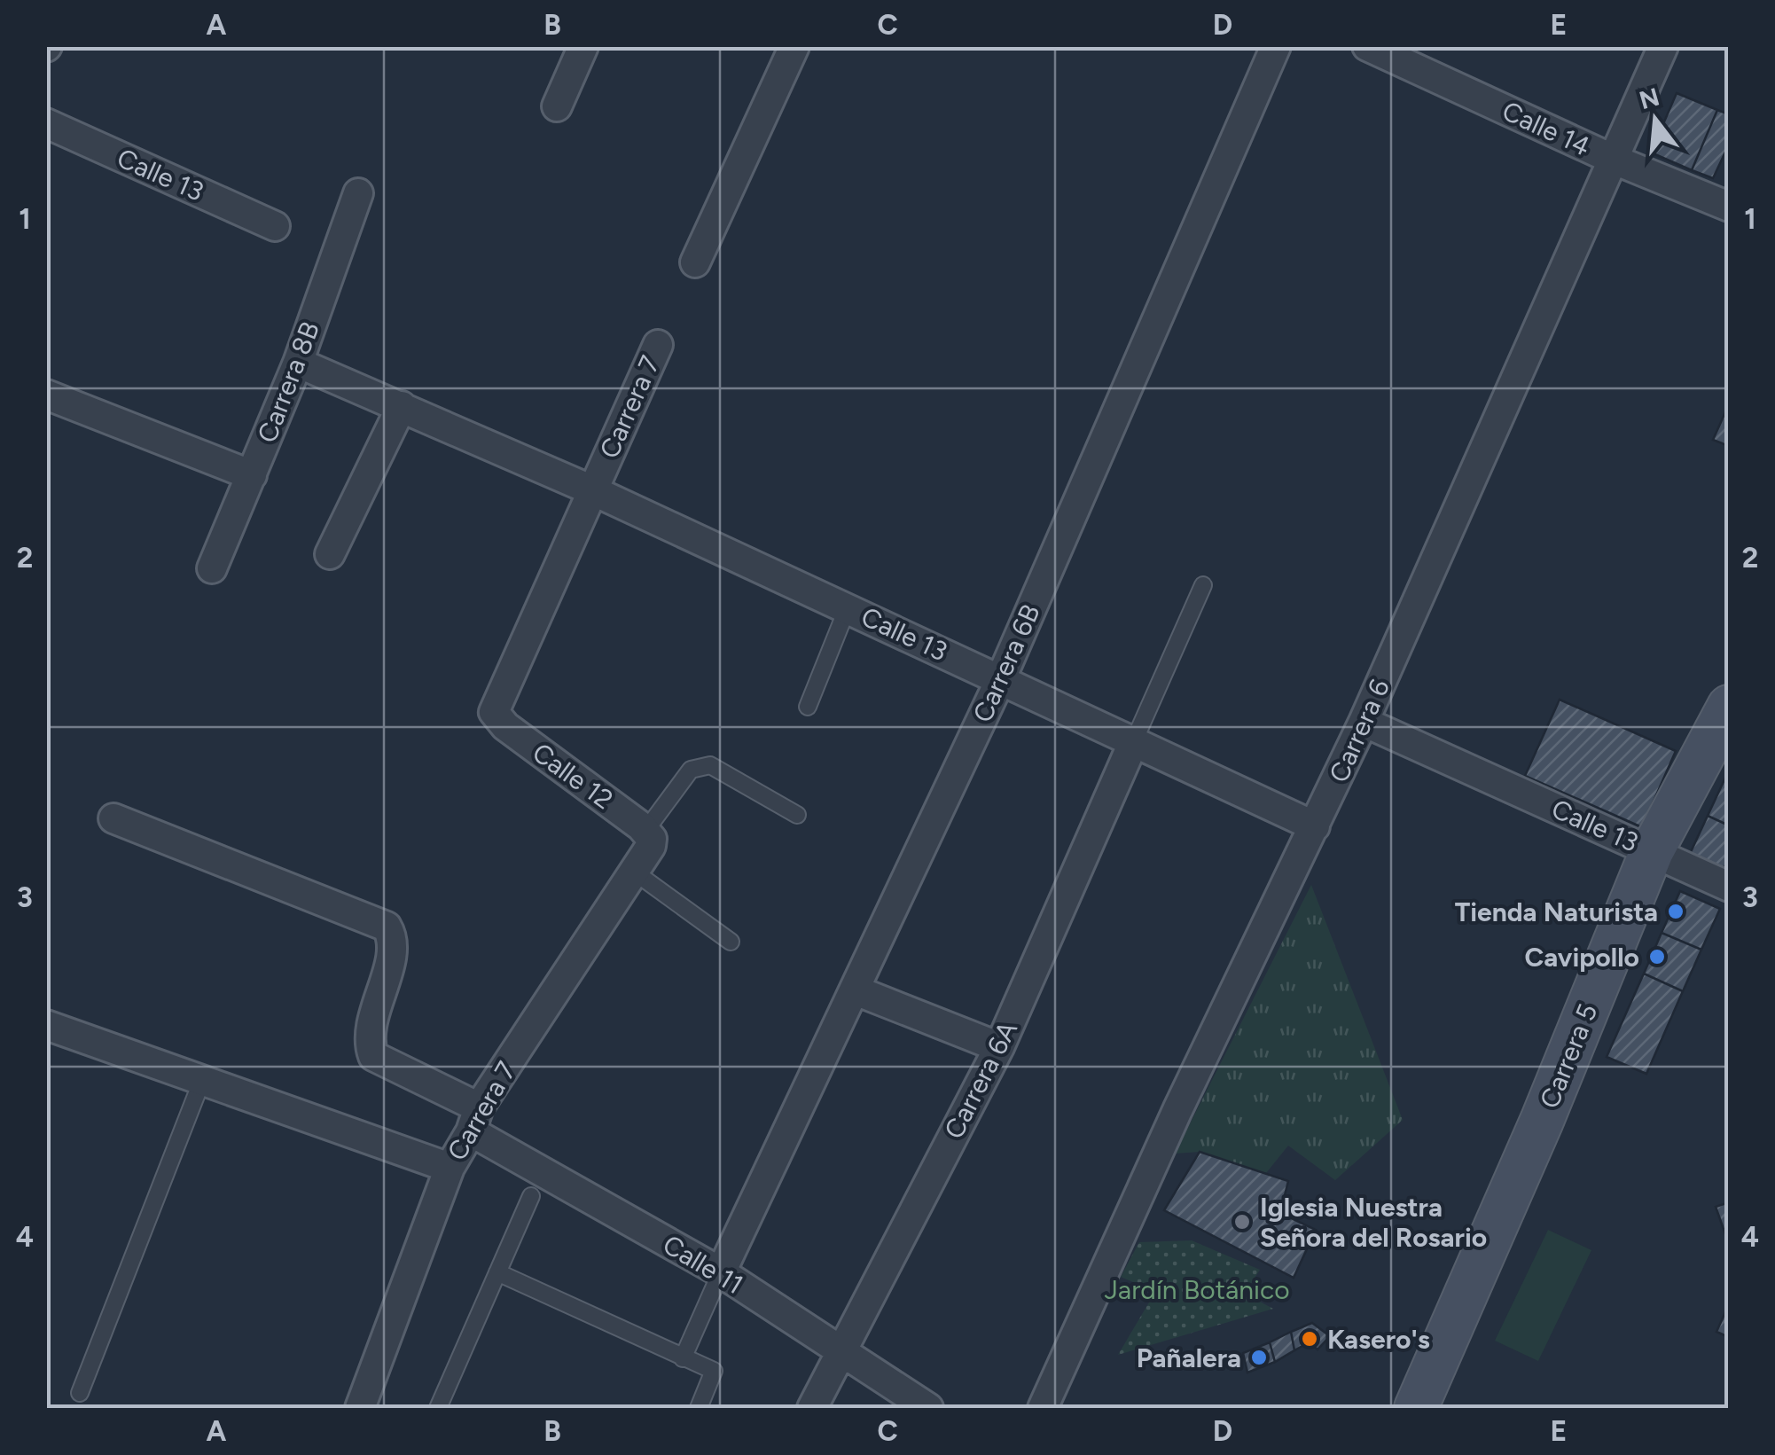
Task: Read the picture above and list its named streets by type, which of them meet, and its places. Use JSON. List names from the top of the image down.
{
  "streets": {
    "main road": ["Carrera 5"],
    "street": [
      "Calle 14",
      "Calle 13",
      "Carrera 8B",
      "Carrera 7",
      "Carrera 6B",
      "Carrera 6",
      "Calle 12",
      "Carrera 6A",
      "Calle 11"
    ]
  },
  "crossings": [
    ["Calle 14", "Carrera 6"],
    ["Calle 13", "Carrera 8B"],
    ["Calle 13", "Carrera 7"],
    ["Calle 13", "Carrera 6B"],
    ["Calle 13", "Carrera 6"],
    ["Calle 13", "Carrera 5"],
    ["Calle 13", "Carrera 6A"],
    ["Carrera 7", "Calle 12"],
    ["Carrera 7", "Calle 11"],
    ["Carrera 6B", "Calle 11"],
    ["Carrera 6A", "Calle 11"]
  ],
  "parks": ["Jardín Botánico"],
  "places": [
    "Tienda Naturista",
    "Cavipollo",
    "Iglesia Nuestra Señora del Rosario",
    "Kasero's",
    "Pañalera"
  ],
  "north": "top",
  "grid": {
    "columns": [
      "A",
      "B",
      "C",
      "D",
      "E"
    ],
    "rows": [
      "1",
      "2",
      "3",
      "4"
    ]
  }
}
